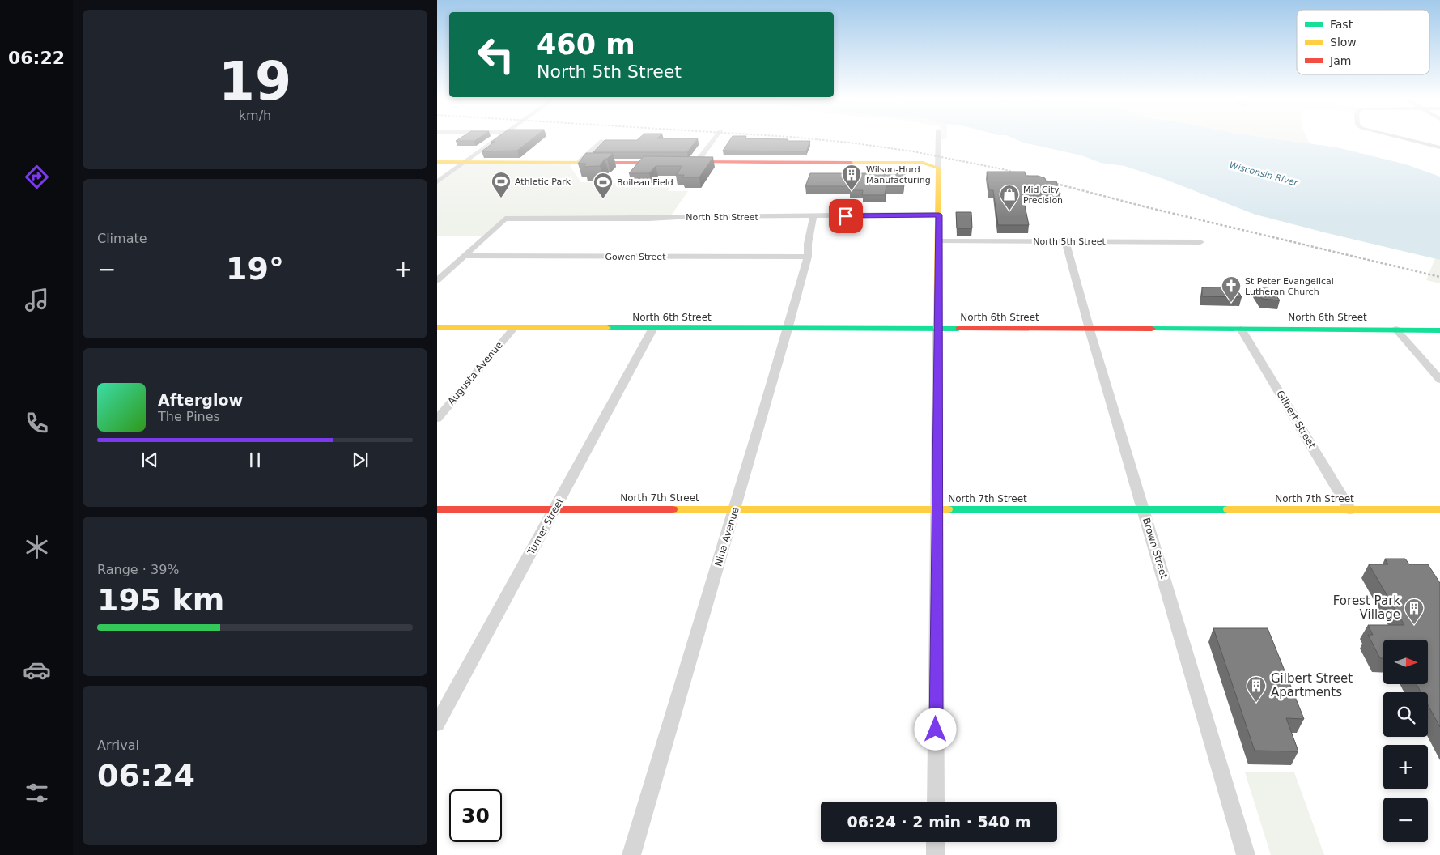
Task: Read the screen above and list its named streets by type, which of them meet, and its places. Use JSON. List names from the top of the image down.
{
  "streets": {
    "street": [
      "North 5th Street",
      "Gowen Street",
      "North 6th Street",
      "Augusta Avenue",
      "Gilbert Street",
      "North 7th Street",
      "Turner Street",
      "Nina Avenue",
      "Brown Street"
    ]
  },
  "crossings": [
    ["North 5th Street", "Gowen Street"],
    ["North 5th Street", "Nina Avenue"],
    ["North 5th Street", "Brown Street"],
    ["Gowen Street", "Nina Avenue"],
    ["North 6th Street", "Augusta Avenue"],
    ["North 6th Street", "Gilbert Street"],
    ["North 6th Street", "Turner Street"],
    ["North 6th Street", "Nina Avenue"],
    ["North 6th Street", "Brown Street"],
    ["Gilbert Street", "North 7th Street"],
    ["North 7th Street", "Turner Street"],
    ["North 7th Street", "Nina Avenue"],
    ["North 7th Street", "Brown Street"]
  ],
  "water": ["Wisconsin River"],
  "places": {
    "building": ["Wilson-Hurd Manufacturing", "Forest Park Village", "Gilbert Street Apartments"],
    "sports": ["Athletic Park", "Boileau Field"],
    "shop": ["Mid City Precision"],
    "church": ["St Peter Evangelical Lutheran Church"]
  },
  "legend": ["Fast", "Slow", "Jam"],
  "north": "right",
  "page": {
    "tabs": "06:22",
    "tile": [
      ["19", "km/h"],
      "Climate",
      ["Range · 39%", "195 km"],
      ["Arrival", "06:24"]
    ],
    "turn": ["460 m", "North 5th Street"],
    "heat": ["−", "19°", "+"],
    "song": ["Afterglow", "The Pines"],
    "map_buttons": ["+", "−"],
    "limit": "30",
    "trip": "06:24 · 2 min · 540 m"
  }
}
